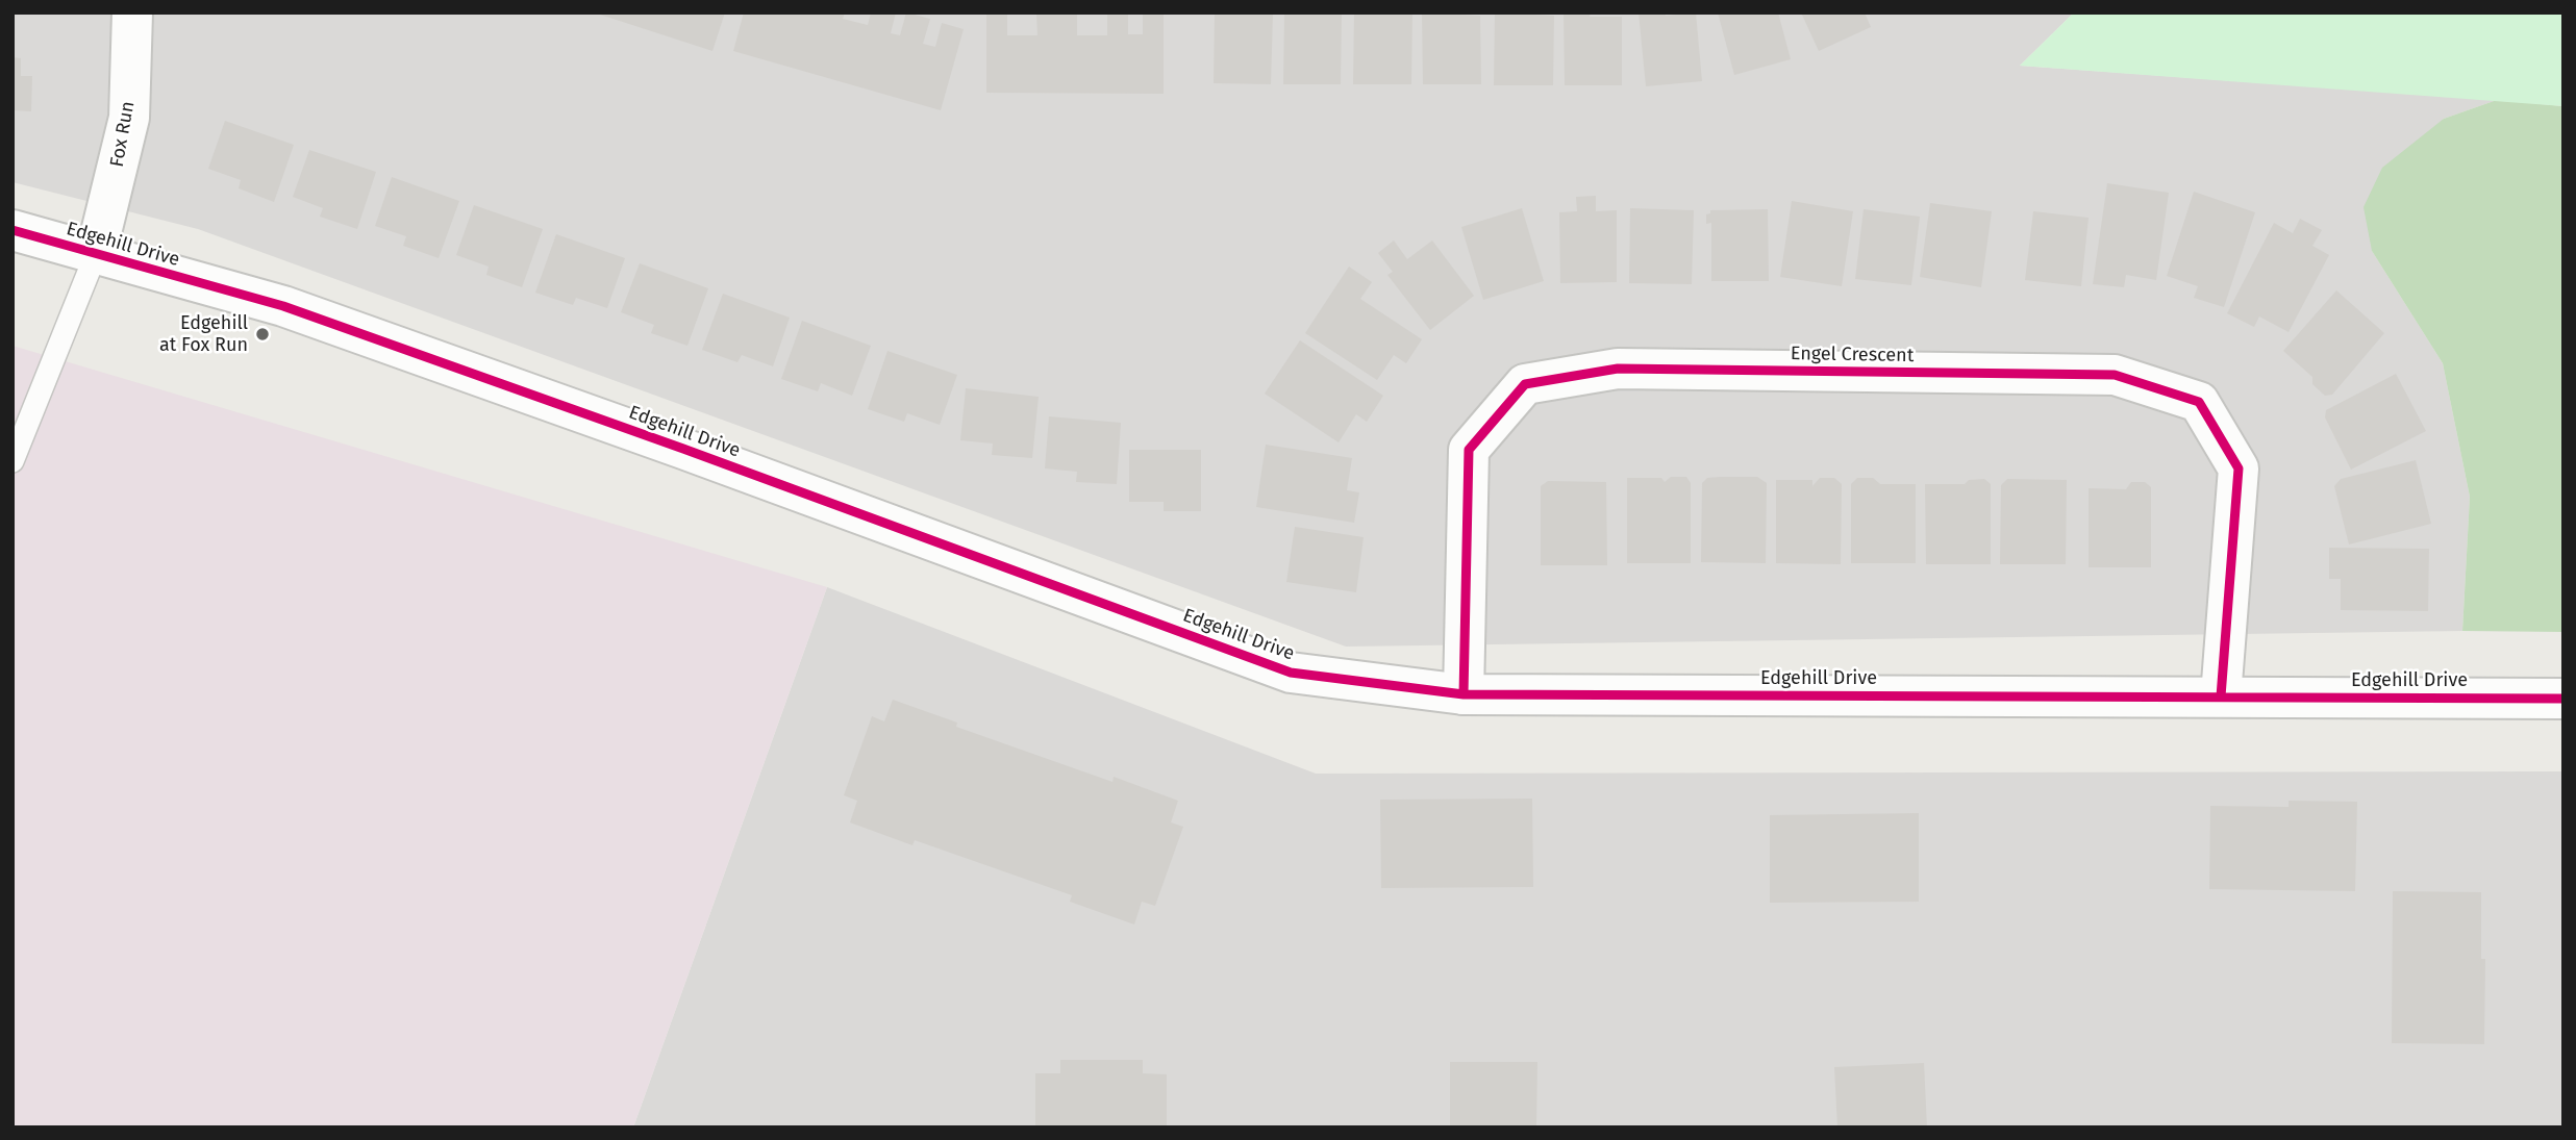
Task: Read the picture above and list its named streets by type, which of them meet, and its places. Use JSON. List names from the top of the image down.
{
  "streets": {
    "street": ["Fox Run", "Edgehill Drive", "Engel Crescent"]
  },
  "crossings": [
    ["Fox Run", "Edgehill Drive"],
    ["Edgehill Drive", "Engel Crescent"]
  ],
  "places": ["Edgehill at Fox Run"]
}
